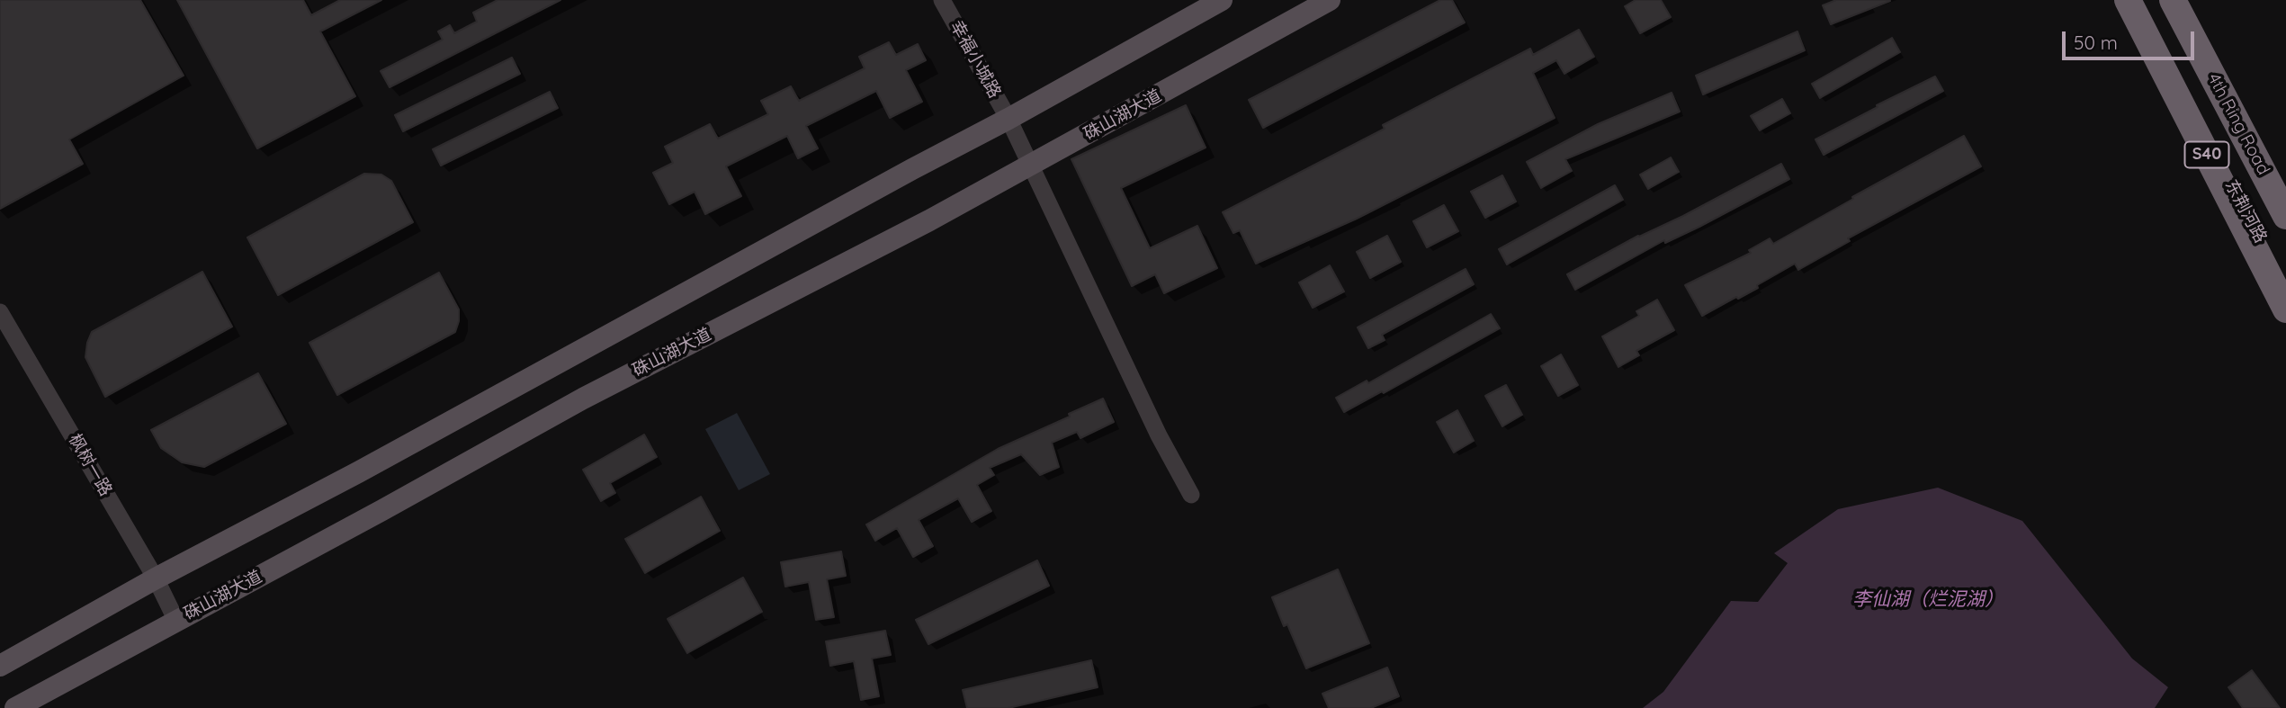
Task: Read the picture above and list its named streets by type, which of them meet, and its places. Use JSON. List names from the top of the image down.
{
  "streets": {
    "highway": ["4th Ring Road", "S40"],
    "main road": ["硃山湖大道", "东荆河路"],
    "street": ["幸福小城路", "枫树一路"]
  },
  "crossings": [
    ["幸福小城路", "硃山湖大道"],
    ["硃山湖大道", "枫树一路"]
  ],
  "water": ["李仙湖（烂泥湖）"],
  "scale_bar": "50 m"
}
